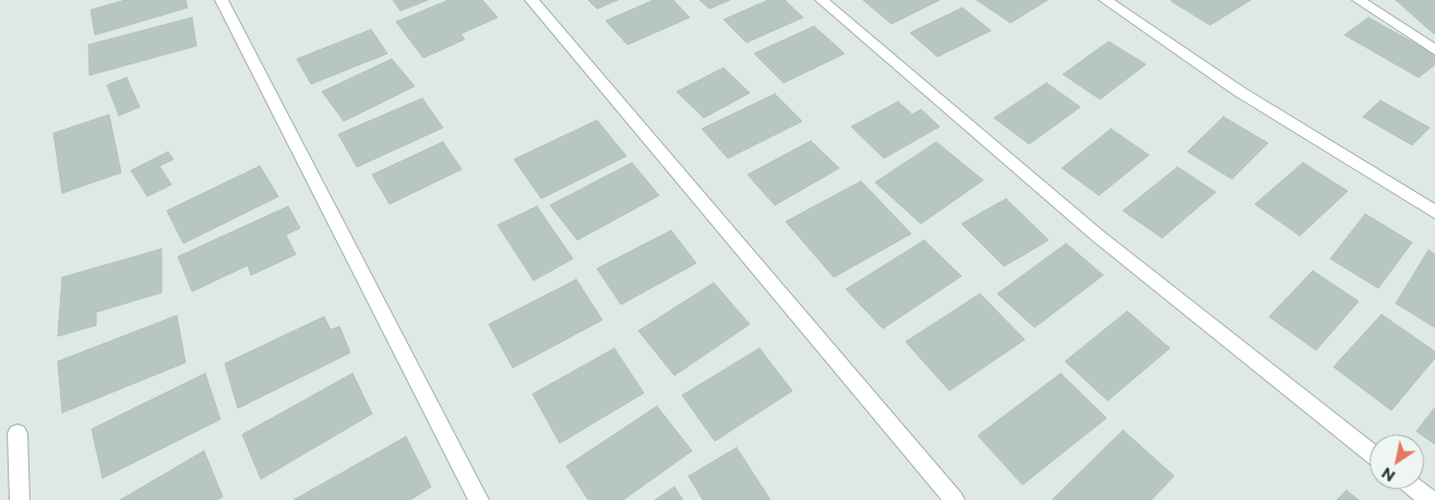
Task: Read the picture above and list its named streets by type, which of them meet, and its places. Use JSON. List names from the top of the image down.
{
  "north": "bottom left"
}
